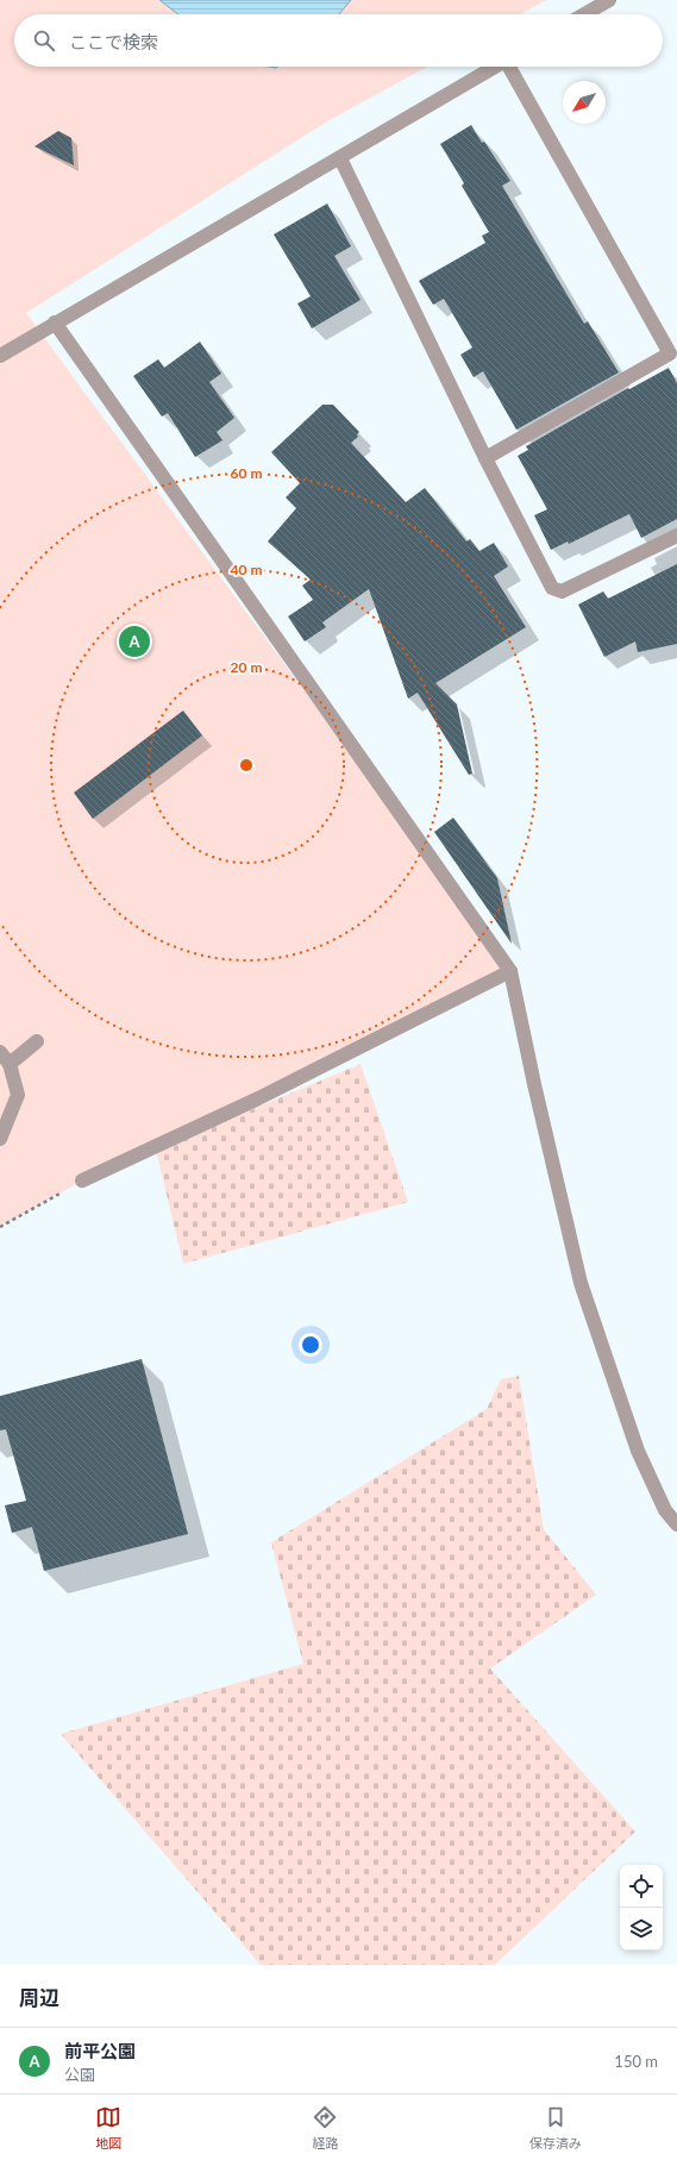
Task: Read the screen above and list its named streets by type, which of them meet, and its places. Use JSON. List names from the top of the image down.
{
  "north": "bottom left",
  "page": {
    "search": "ここで検索",
    "pins": "A",
    "heading": "周辺",
    "list": [
      {
        "mark": "A",
        "name": "前平公園",
        "note": "公園",
        "value": "150 m"
      }
    ],
    "nav": ["地図", "経路", "保存済み"]
  },
  "rings": ["60 m", "40 m", "20 m"]
}
